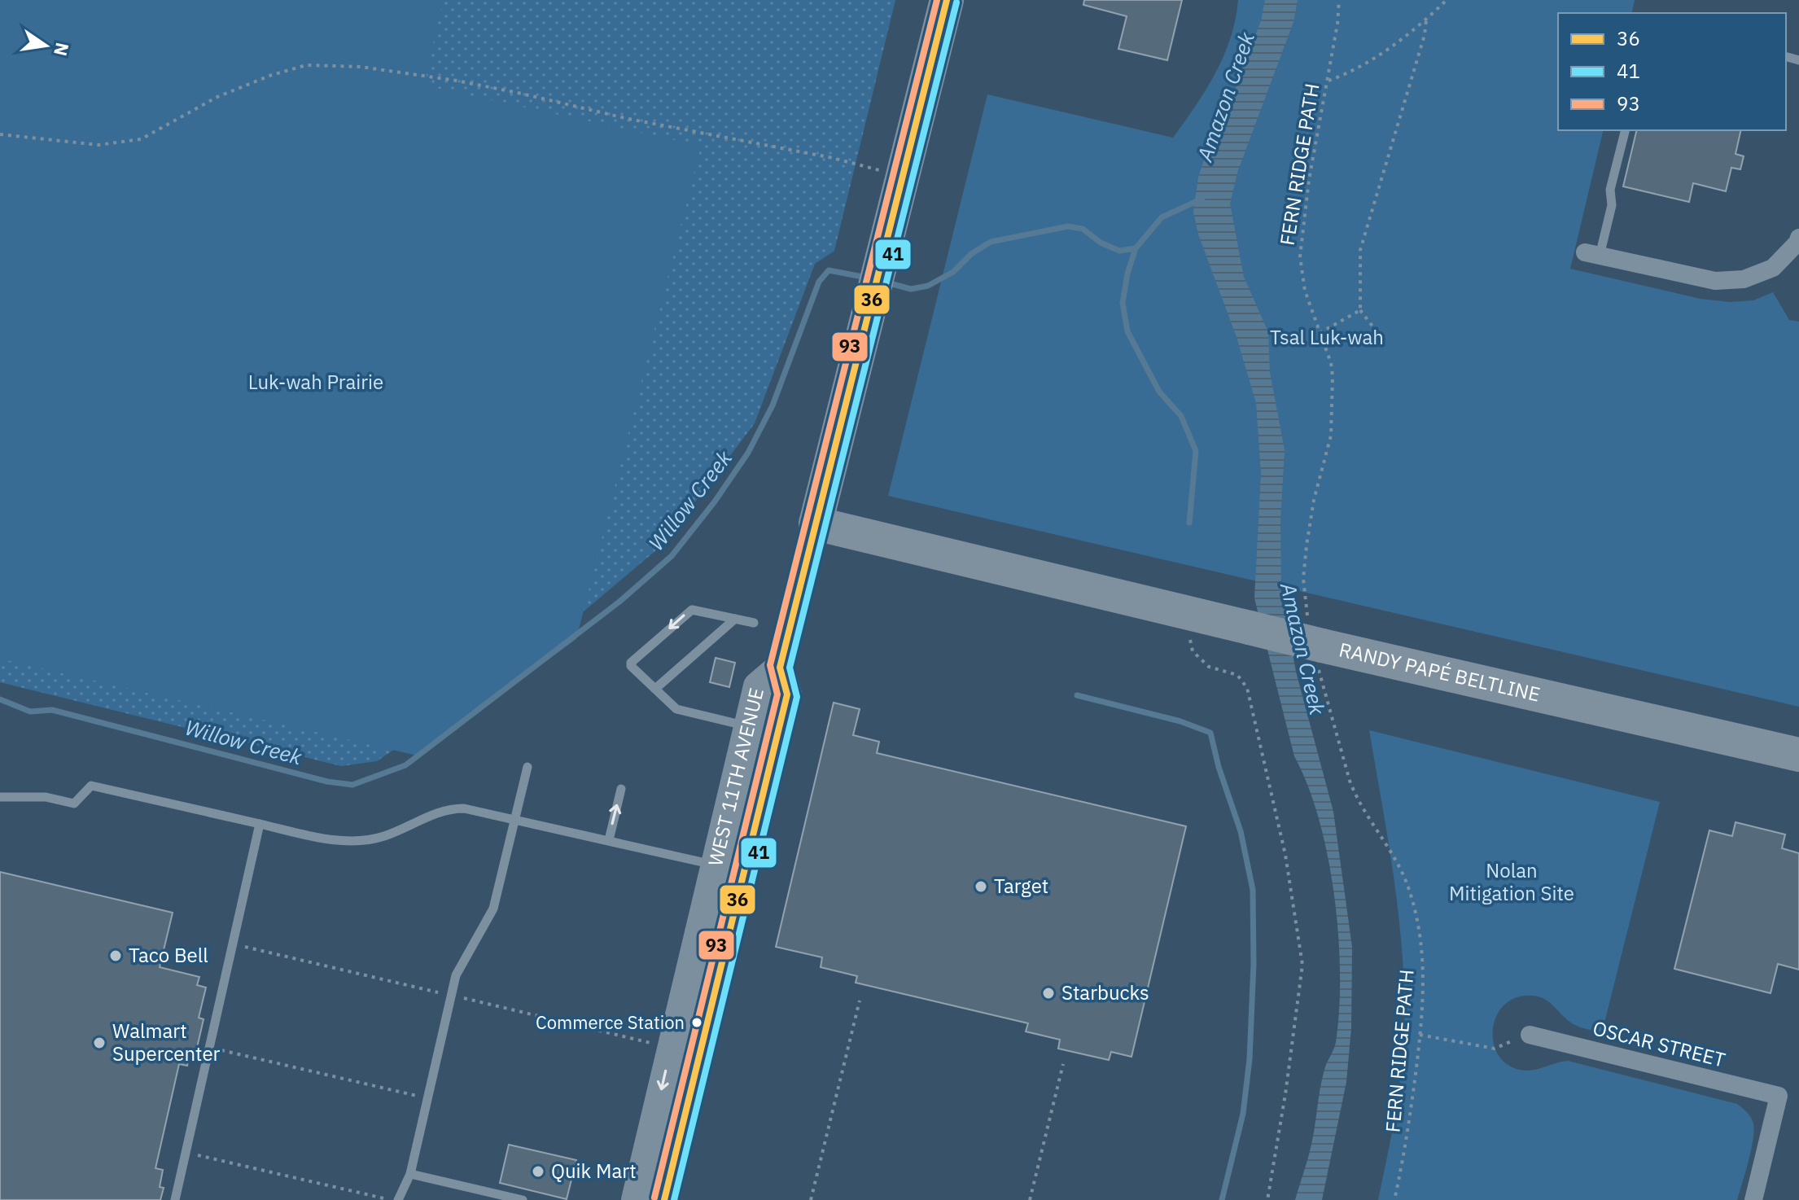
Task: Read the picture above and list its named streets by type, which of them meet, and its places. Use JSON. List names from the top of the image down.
{
  "streets": {
    "highway": ["RANDY PAPÉ BELTLINE", "WEST 11TH AVENUE"],
    "street": ["OSCAR STREET"],
    "path": ["FERN RIDGE PATH"]
  },
  "crossings": [
    ["FERN RIDGE PATH", "RANDY PAPÉ BELTLINE"],
    ["RANDY PAPÉ BELTLINE", "WEST 11TH AVENUE"]
  ],
  "water": ["Amazon Creek", "Willow Creek"],
  "parks": ["Tsal Luk-wah", "Luk-wah Prairie", "Nolan Mitigation Site"],
  "places": [
    "Target",
    "Taco Bell",
    "Starbucks",
    "Commerce Station",
    "Walmart Supercenter",
    "Quik Mart"
  ],
  "lines": ["transit line 36", "transit line 93", "transit line 41"],
  "legend": ["36", "41", "93"],
  "north": "right"
}
